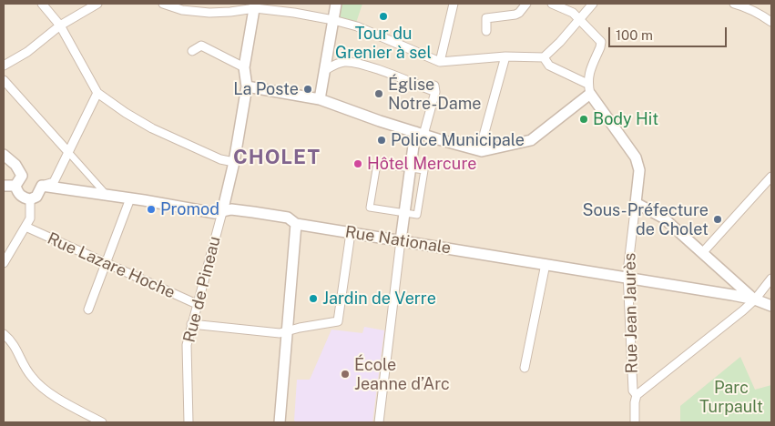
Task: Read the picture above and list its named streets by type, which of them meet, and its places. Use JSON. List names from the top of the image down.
{
  "streets": {
    "street": [
      "Rue Nationale",
      "Rue Lazare Hoche",
      "Rue de Pineau",
      "Rue Jean Jaurès"
    ]
  },
  "crossings": [
    ["Rue Nationale", "Rue de Pineau"],
    ["Rue Nationale", "Rue Jean Jaurès"],
    ["Rue Lazare Hoche", "Rue de Pineau"]
  ],
  "districts": ["CHOLET"],
  "parks": ["Parc Turpault"],
  "places": [
    "Tour du Grenier à sel",
    "La Poste",
    "Église Notre-Dame",
    "Body Hit",
    "Police Municipale",
    "Hôtel Mercure",
    "Promod",
    "Sous-Préfecture de Cholet",
    "Jardin de Verre",
    "École Jeanne d’Arc"
  ],
  "scale_bar": "100 m"
}
